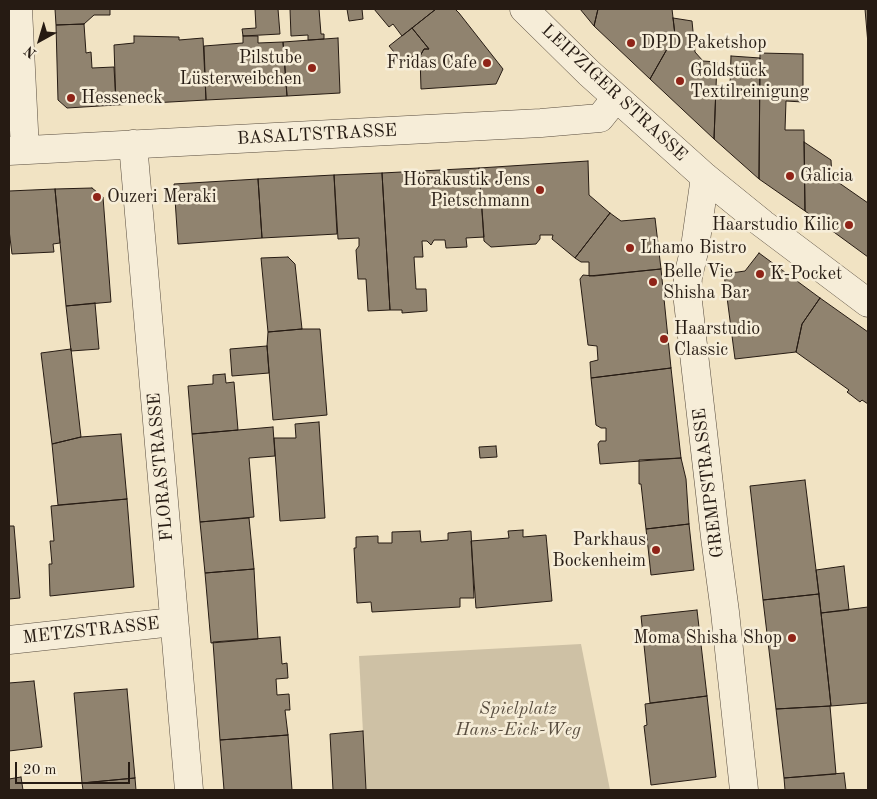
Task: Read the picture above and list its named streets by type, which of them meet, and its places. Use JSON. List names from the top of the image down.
{
  "streets": {
    "street": [
      "LEIPZIGER STRASSE",
      "BASALTSTRASSE",
      "FLORASTRASSE",
      "GREMPSTRASSE",
      "METZSTRASSE"
    ]
  },
  "crossings": [
    ["LEIPZIGER STRASSE", "BASALTSTRASSE"],
    ["LEIPZIGER STRASSE", "GREMPSTRASSE"],
    ["BASALTSTRASSE", "FLORASTRASSE"],
    ["FLORASTRASSE", "METZSTRASSE"]
  ],
  "parks": ["Spielplatz Hans-Eick-Weg"],
  "places": [
    "DPD Paketshop",
    "Fridas Cafe",
    "Pilstube Lüsterweibchen",
    "Goldstück Textilreinigung",
    "Hesseneck",
    "Galicia",
    "Hörakustik Jens Pietschmann",
    "Ouzeri Meraki",
    "Haarstudio Kilic",
    "Lhamo Bistro",
    "K-Pocket",
    "Belle Vie Shisha Bar",
    "Haarstudio Classic",
    "Parkhaus Bockenheim",
    "Moma Shisha Shop"
  ],
  "scale_bar": "20 m",
  "north": "bottom left"
}
